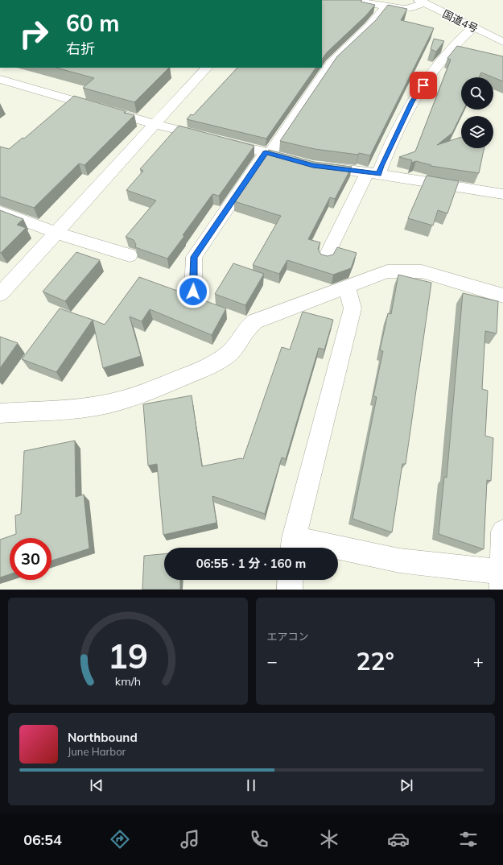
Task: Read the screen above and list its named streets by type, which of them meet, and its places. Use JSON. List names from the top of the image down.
{
  "streets": {
    "main road": ["国道4号"]
  },
  "page": {
    "turn": ["60 m", "右折"],
    "limit": "30",
    "trip": "06:55 · 1 分 · 160 m",
    "tile": "エアコン",
    "heat": ["−", "22°", "+"],
    "song": ["Northbound", "June Harbor"],
    "tabs": "06:54",
    "gauge": ["19", "km/h"]
  }
}
